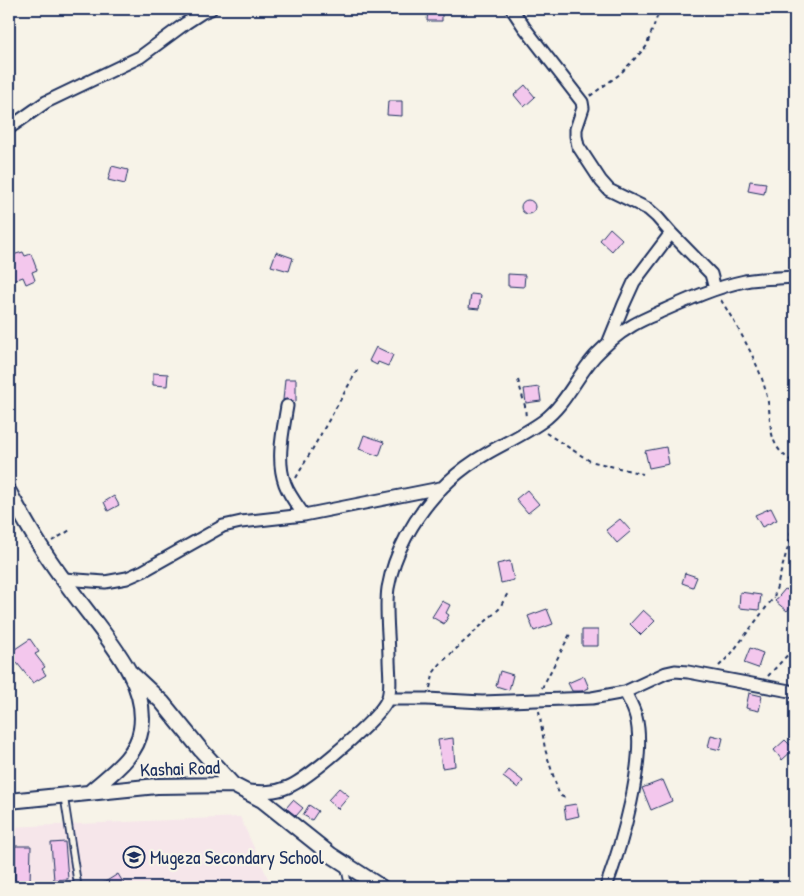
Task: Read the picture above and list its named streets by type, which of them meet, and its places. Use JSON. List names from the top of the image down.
{
  "streets": {
    "street": ["Kashai Road"]
  },
  "places": {
    "school or university": ["Mugeza Secondary School"]
  }
}
